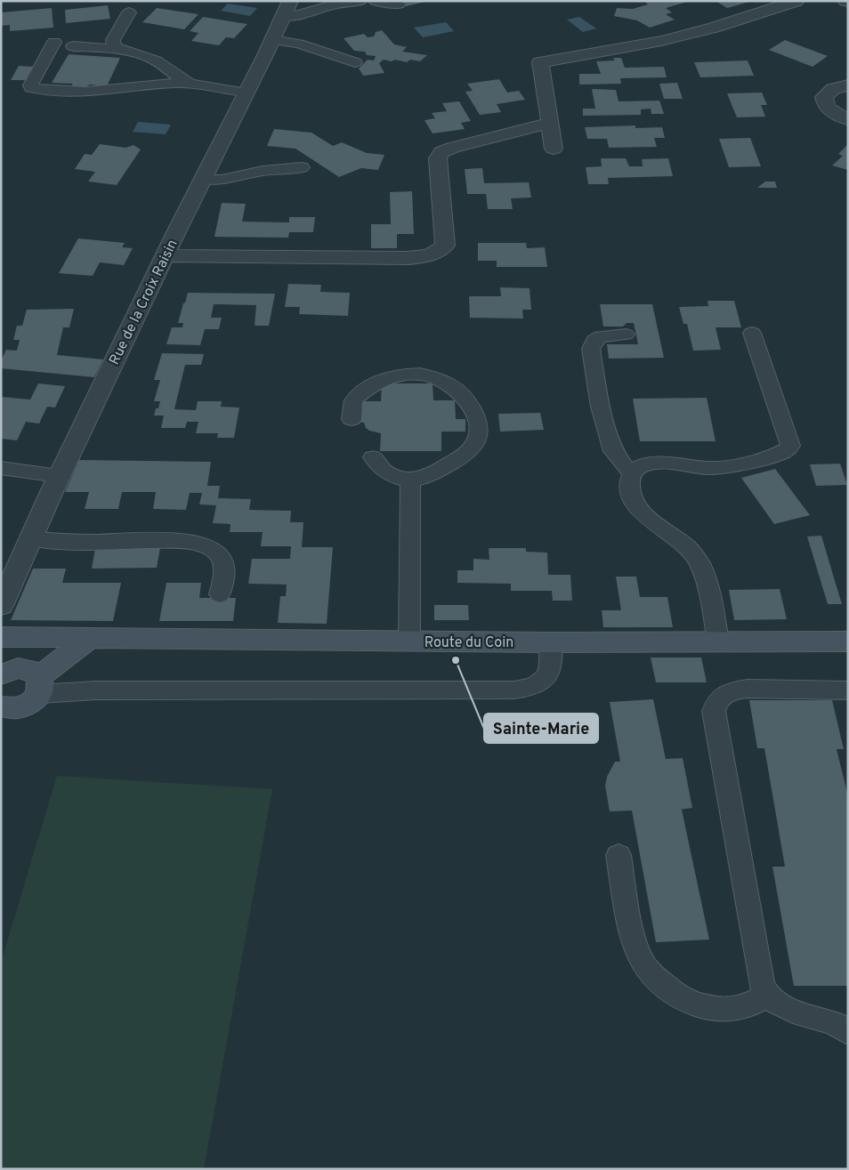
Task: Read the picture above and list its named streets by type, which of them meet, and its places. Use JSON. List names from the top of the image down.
{
  "streets": {
    "main road": ["Route du Coin"],
    "street": ["Rue de la Croix Raisin"]
  },
  "places": ["Sainte-Marie"]
}
